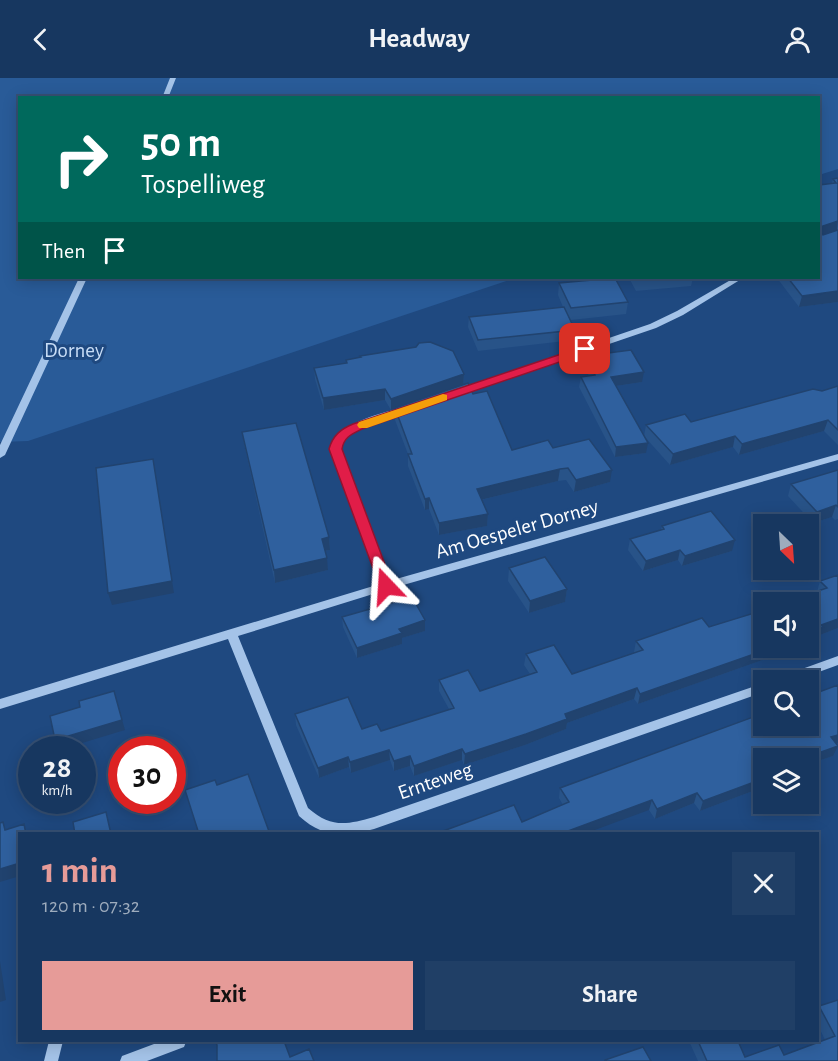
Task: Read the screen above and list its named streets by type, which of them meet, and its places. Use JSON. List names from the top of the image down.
{
  "streets": {
    "street": ["Am Oespeler Dorney", "Ernteweg"]
  },
  "crossings": [
    ["Am Oespeler Dorney", "Ernteweg"]
  ],
  "parks": ["Dorney"],
  "north": "bottom right",
  "page": {
    "header": "Headway",
    "turn": ["50 m", "Tospelliweg"],
    "then": "Then",
    "speed": "28 km/h",
    "limit": "30",
    "heading": ["1 min", "120 m · 07:32"],
    "buttons": ["Exit", "Share"]
  }
}
